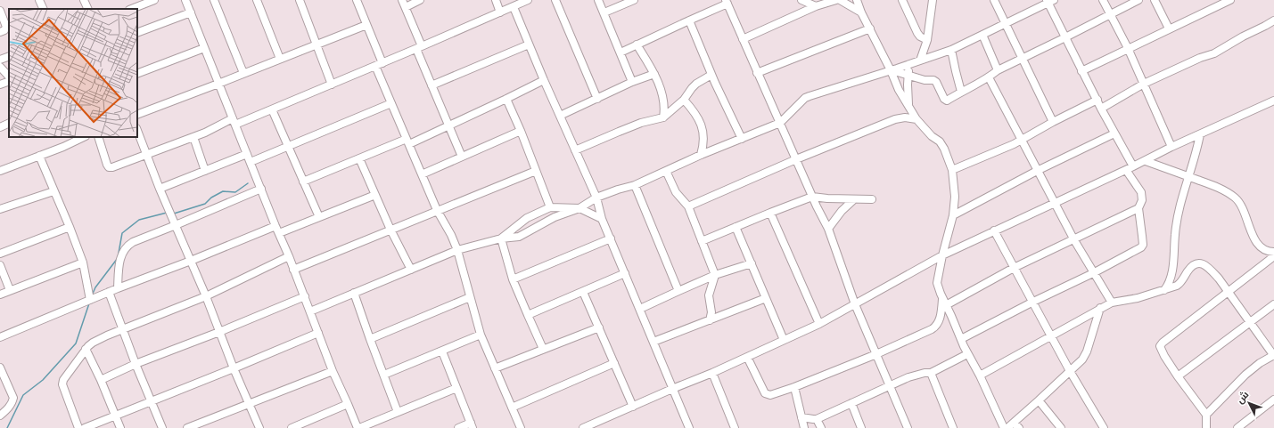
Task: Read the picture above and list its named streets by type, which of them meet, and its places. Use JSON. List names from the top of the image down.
{
  "north": "top left"
}
